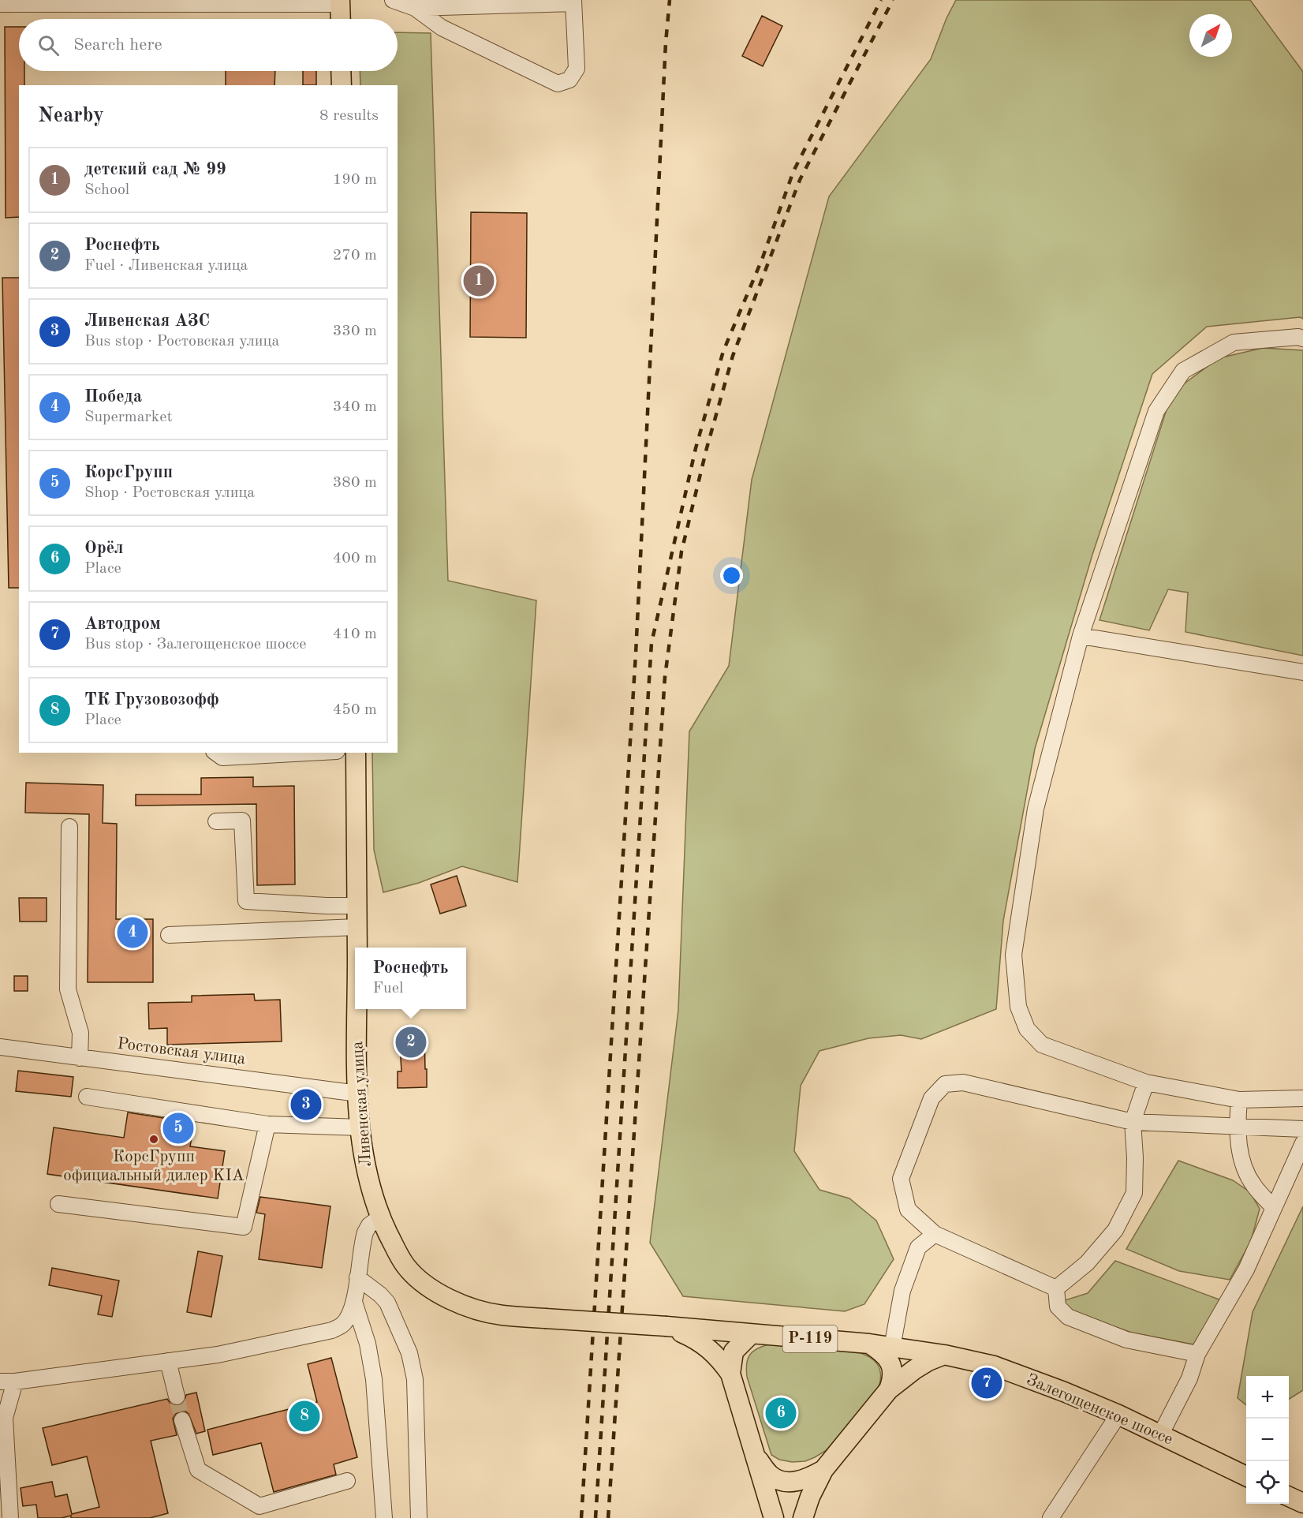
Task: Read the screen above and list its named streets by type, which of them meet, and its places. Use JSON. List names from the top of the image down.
{
  "streets": {
    "main road": ["Ливенская улица", "Р-119", "Залегощенское шоссе"],
    "street": ["Ростовская улица"]
  },
  "crossings": [
    ["Ростовская улица", "Ливенская улица"],
    ["Ливенская улица", "Р-119"],
    ["Р-119", "Залегощенское шоссе"]
  ],
  "places": ["КорсГрупп официальный дилер KIA"],
  "north": "top right",
  "page": {
    "search": "Search here",
    "heading": ["Nearby", "8 results"],
    "list": [
      {
        "mark": "1",
        "name": "детский сад № 99",
        "note": "School",
        "value": "190 m"
      },
      {
        "mark": "2",
        "name": "Роснефть",
        "note": "Fuel · Ливенская улица",
        "value": "270 m"
      },
      {
        "mark": "3",
        "name": "Ливенская АЗС",
        "note": "Bus stop · Ростовская улица",
        "value": "330 m"
      },
      {
        "mark": "4",
        "name": "Победа",
        "note": "Supermarket",
        "value": "340 m"
      },
      {
        "mark": "5",
        "name": "КорсГрупп",
        "note": "Shop · Ростовская улица",
        "value": "380 m"
      },
      {
        "mark": "6",
        "name": "Орёл",
        "note": "Place",
        "value": "400 m"
      },
      {
        "mark": "7",
        "name": "Автодром",
        "note": "Bus stop · Залегощенское шоссе",
        "value": "410 m"
      },
      {
        "mark": "8",
        "name": "ТК Грузовозофф",
        "note": "Place",
        "value": "450 m"
      }
    ],
    "pins": [
      "1",
      "4",
      "2",
      "3",
      "5",
      "7",
      "6",
      "8"
    ],
    "popup": ["Роснефть", "Fuel"],
    "map_buttons": ["+", "−"]
  }
}
